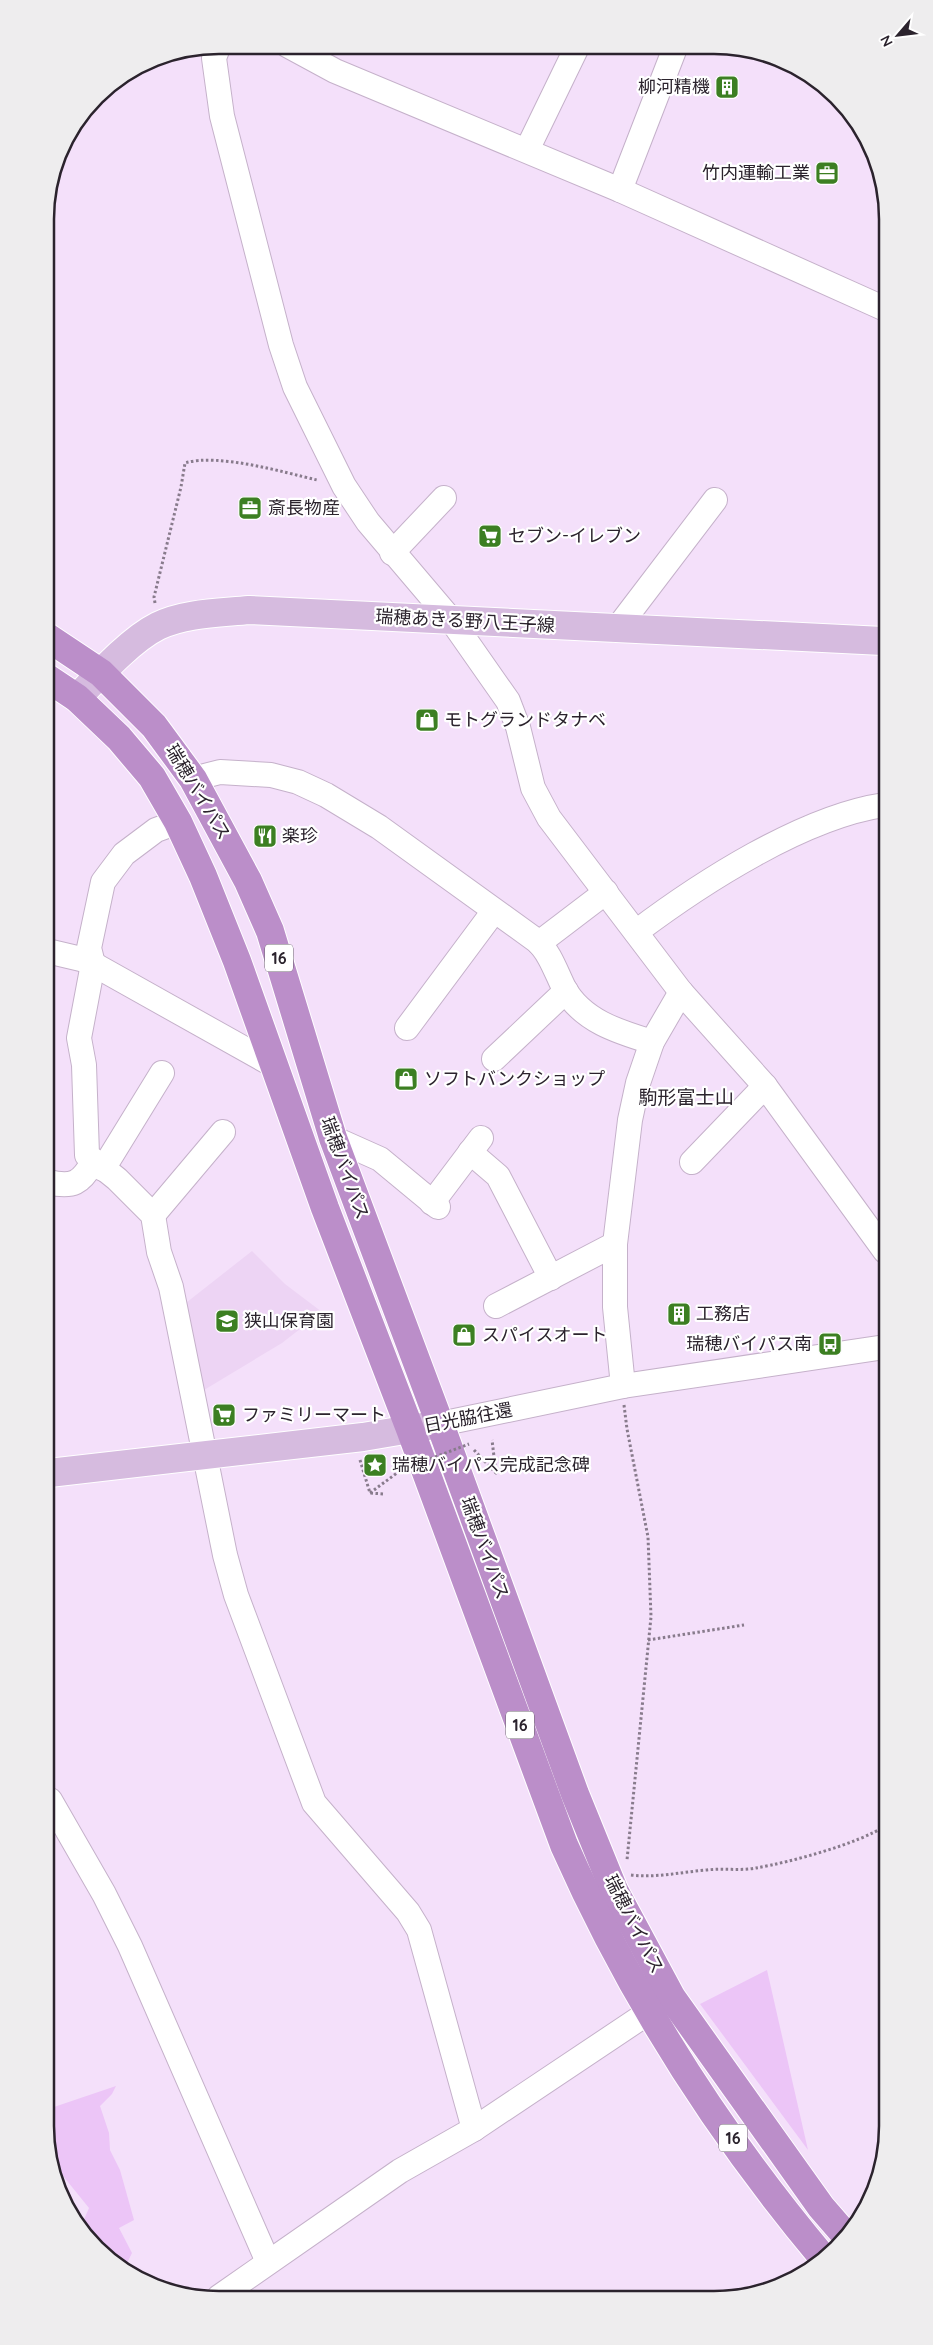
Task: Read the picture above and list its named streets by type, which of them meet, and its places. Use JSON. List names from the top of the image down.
{
  "streets": {
    "highway": ["瑞穂バイパス", "16"],
    "main road": ["瑞穂あきる野八王子線", "日光脇往還"]
  },
  "crossings": [
    ["瑞穂あきる野八王子線", "瑞穂バイパス"],
    ["瑞穂あきる野八王子線", "16"],
    ["瑞穂バイパス", "16"],
    ["瑞穂バイパス", "日光脇往還"]
  ],
  "districts": ["駒形富士山"],
  "places": {
    "building": ["柳河精機", "工務店"],
    "office": ["竹内運輸工業", "斎長物産"],
    "supermarket": ["セブン-イレブン", "ファミリーマート"],
    "shop": ["モトグランドタナベ", "ソフトバンクショップ", "スパイスオート"],
    "restaurant": ["楽珍"],
    "school or university": ["狭山保育園"],
    "bus stop": ["瑞穂バイパス南"],
    "place": ["瑞穂バイパス完成記念碑"]
  },
  "north": "bottom left"
}
